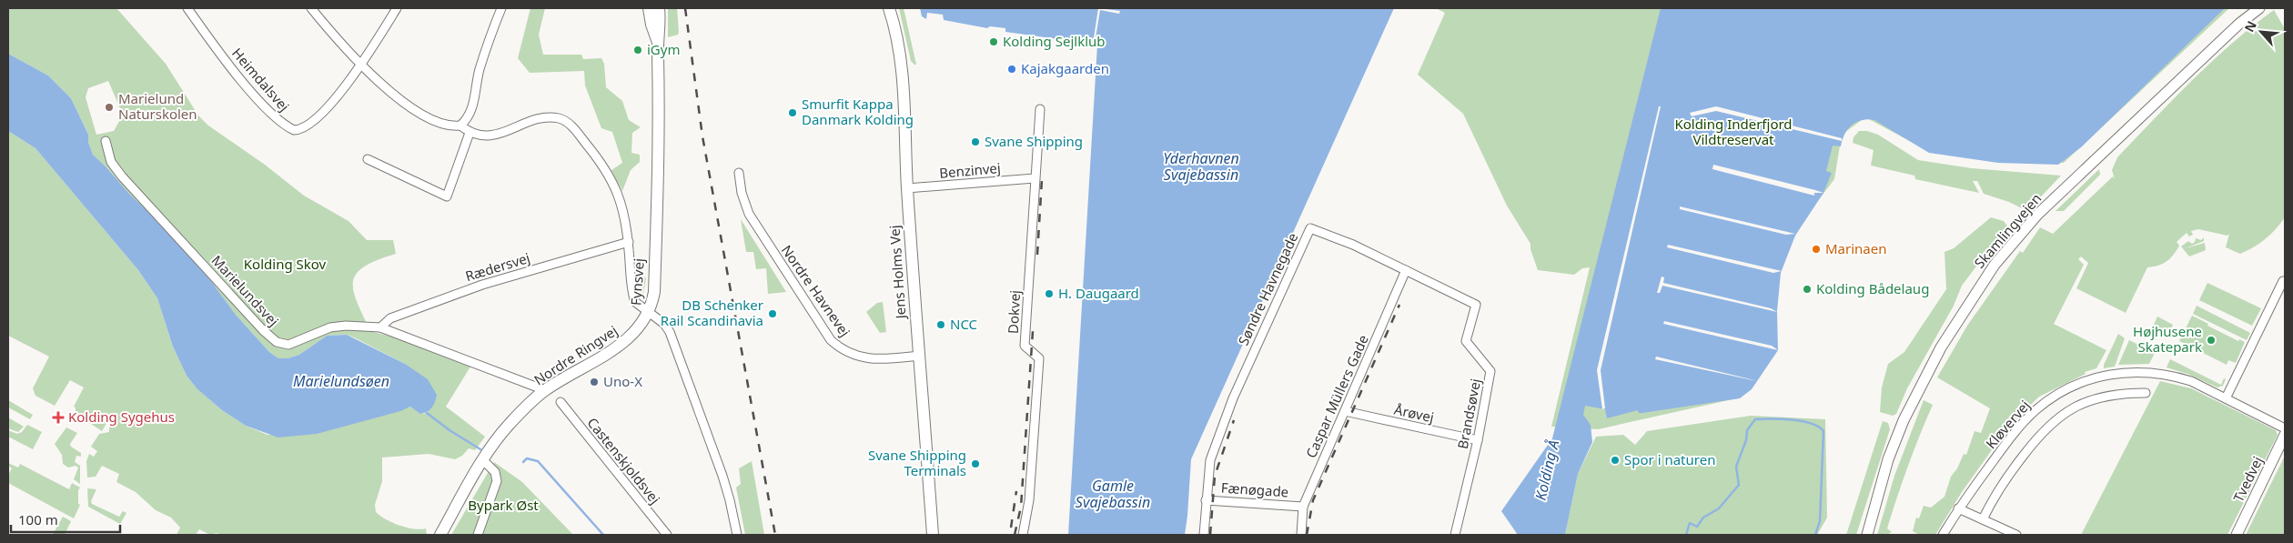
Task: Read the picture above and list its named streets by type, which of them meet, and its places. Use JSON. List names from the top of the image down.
{
  "streets": {
    "main road": ["Jens Holms Vej", "Fynsvej", "Nordre Ringvej"],
    "street": [
      "Heimdalsvej",
      "Benzinvej",
      "Skamlingvejen",
      "Rædersvej",
      "Søndre Havnegade",
      "Marielundsvej",
      "Nordre Havnevej",
      "Dokvej",
      "Caspar Müllers Gade",
      "Årøvej",
      "Brandsøvej",
      "Kløvervej",
      "Castenskjoldsvej",
      "Tvedvej",
      "Fænøgade"
    ]
  },
  "crossings": [
    ["Benzinvej", "Jens Holms Vej"],
    ["Benzinvej", "Dokvej"],
    ["Rædersvej", "Marielundsvej"],
    ["Jens Holms Vej", "Nordre Havnevej"],
    ["Fynsvej", "Nordre Ringvej"],
    ["Søndre Havnegade", "Caspar Müllers Gade"],
    ["Søndre Havnegade", "Brandsøvej"],
    ["Søndre Havnegade", "Fænøgade"],
    ["Marielundsvej", "Nordre Ringvej"],
    ["Caspar Müllers Gade", "Årøvej"],
    ["Caspar Müllers Gade", "Fænøgade"],
    ["Årøvej", "Brandsøvej"]
  ],
  "water": [
    "Yderhavnen Svajebassin",
    "Marielundsøen",
    "Kolding Å",
    "Gamle Svajebassin"
  ],
  "parks": ["Kolding Inderfjord Vildtreservat", "Kolding Skov", "Bypark Øst"],
  "places": {
    "other": [
      "Kolding Sejlklub",
      "iGym",
      "Kajakgaarden",
      "Marielund Naturskolen",
      "Smurfit Kappa Danmark Kolding",
      "Svane Shipping",
      "Marinaen",
      "Kolding Bådelaug",
      "H. Daugaard",
      "DB Schenker Rail Scandinavia",
      "NCC",
      "Højhusene Skatepark",
      "Uno-X",
      "Spor i naturen",
      "Svane Shipping Terminals"
    ],
    "health": ["Kolding Sygehus"]
  },
  "scale_bar": "100 m",
  "north": "top left"
}
